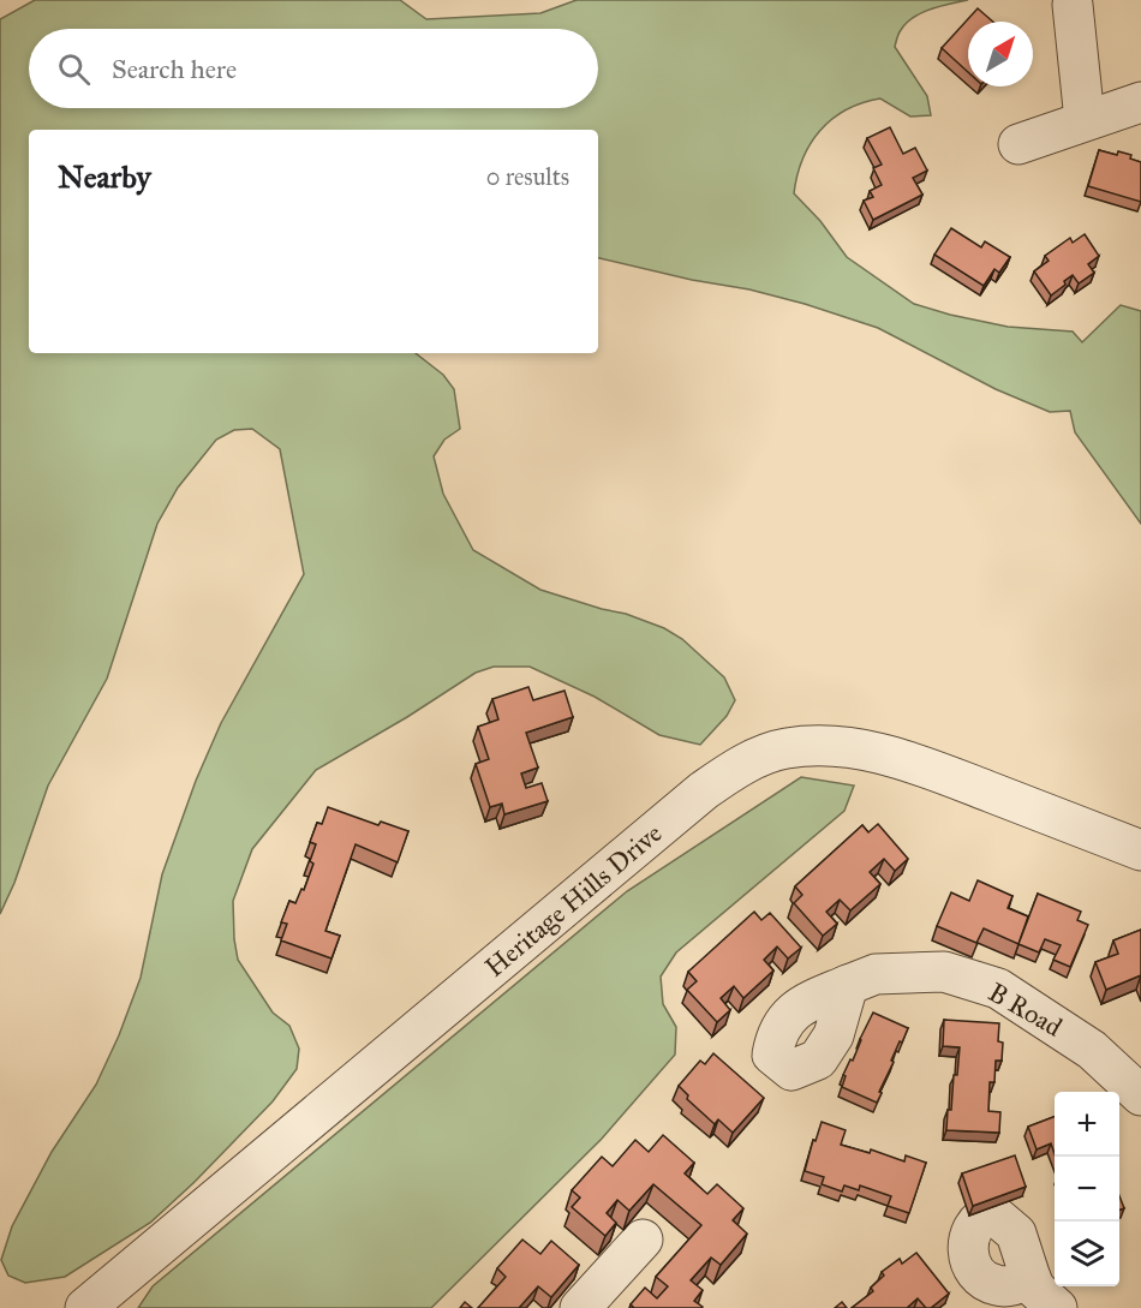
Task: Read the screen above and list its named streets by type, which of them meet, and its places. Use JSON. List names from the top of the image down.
{
  "streets": {
    "street": ["Heritage Hills Drive", "B Road"]
  },
  "north": "top right",
  "page": {
    "search": "Search here",
    "heading": ["Nearby", "0 results"],
    "map_buttons": ["+", "−"]
  }
}
